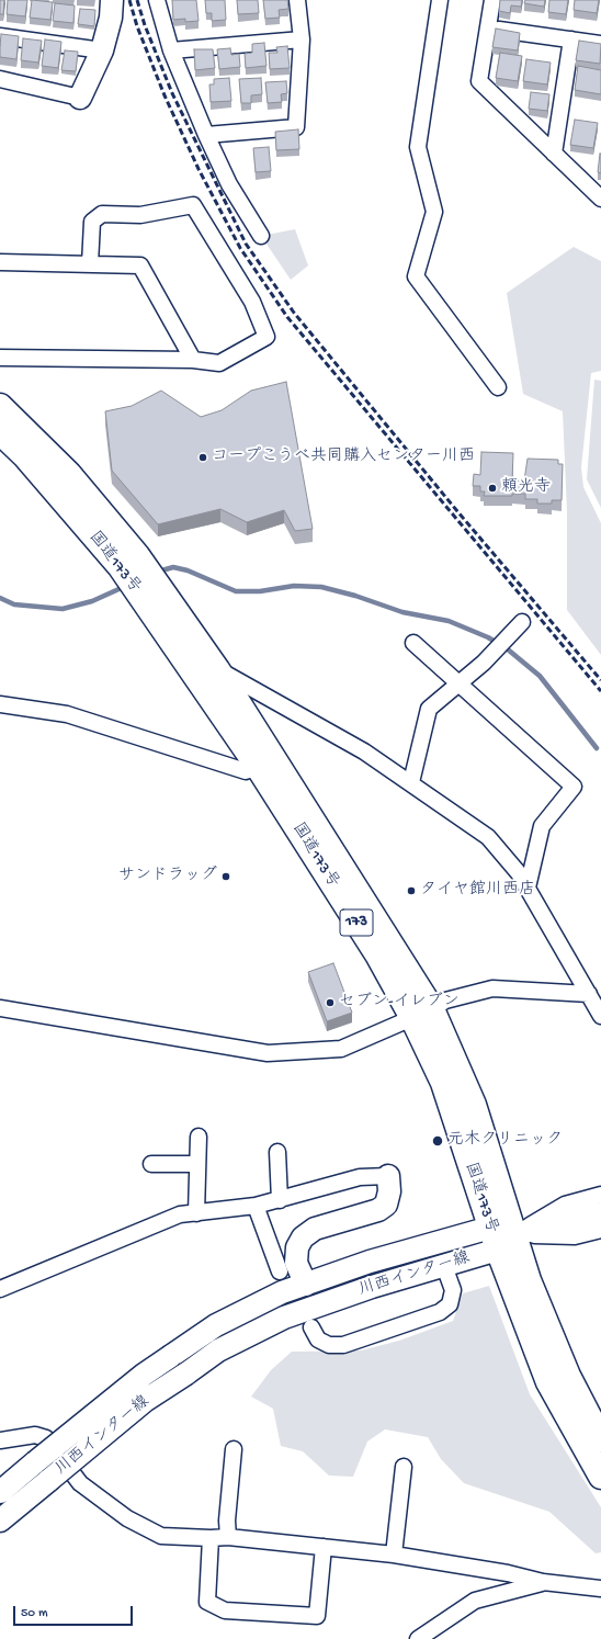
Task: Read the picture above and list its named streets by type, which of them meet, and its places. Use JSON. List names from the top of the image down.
{
  "streets": {
    "highway": ["国道173号", "173"],
    "main road": ["川西インター線"]
  },
  "crossings": [
    ["国道173号", "川西インター線"]
  ],
  "places": [
    "コープこうべ共同購入センター川西",
    "頼光寺",
    "サンドラッグ",
    "タイヤ館川西店",
    "セブン-イレブン",
    "元木クリニック"
  ],
  "scale_bar": "50 m"
}
